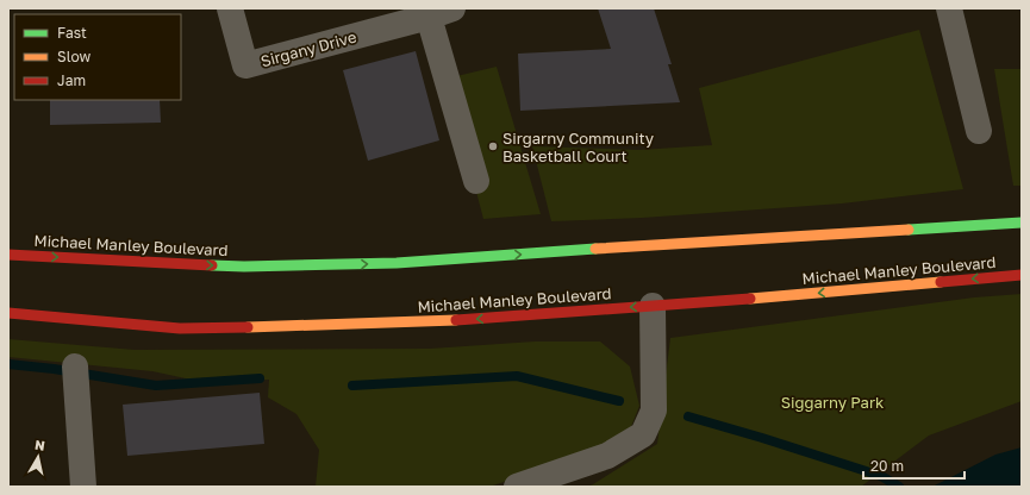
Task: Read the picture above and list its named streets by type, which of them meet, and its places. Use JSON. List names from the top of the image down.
{
  "streets": {
    "highway": ["Michael Manley Boulevard"],
    "street": ["Sirgany Drive"]
  },
  "parks": ["Siggarny Park"],
  "places": ["Sirgarny Community Basketball Court"],
  "legend": ["Fast", "Slow", "Jam"],
  "scale_bar": "20 m",
  "north": "top"
}
